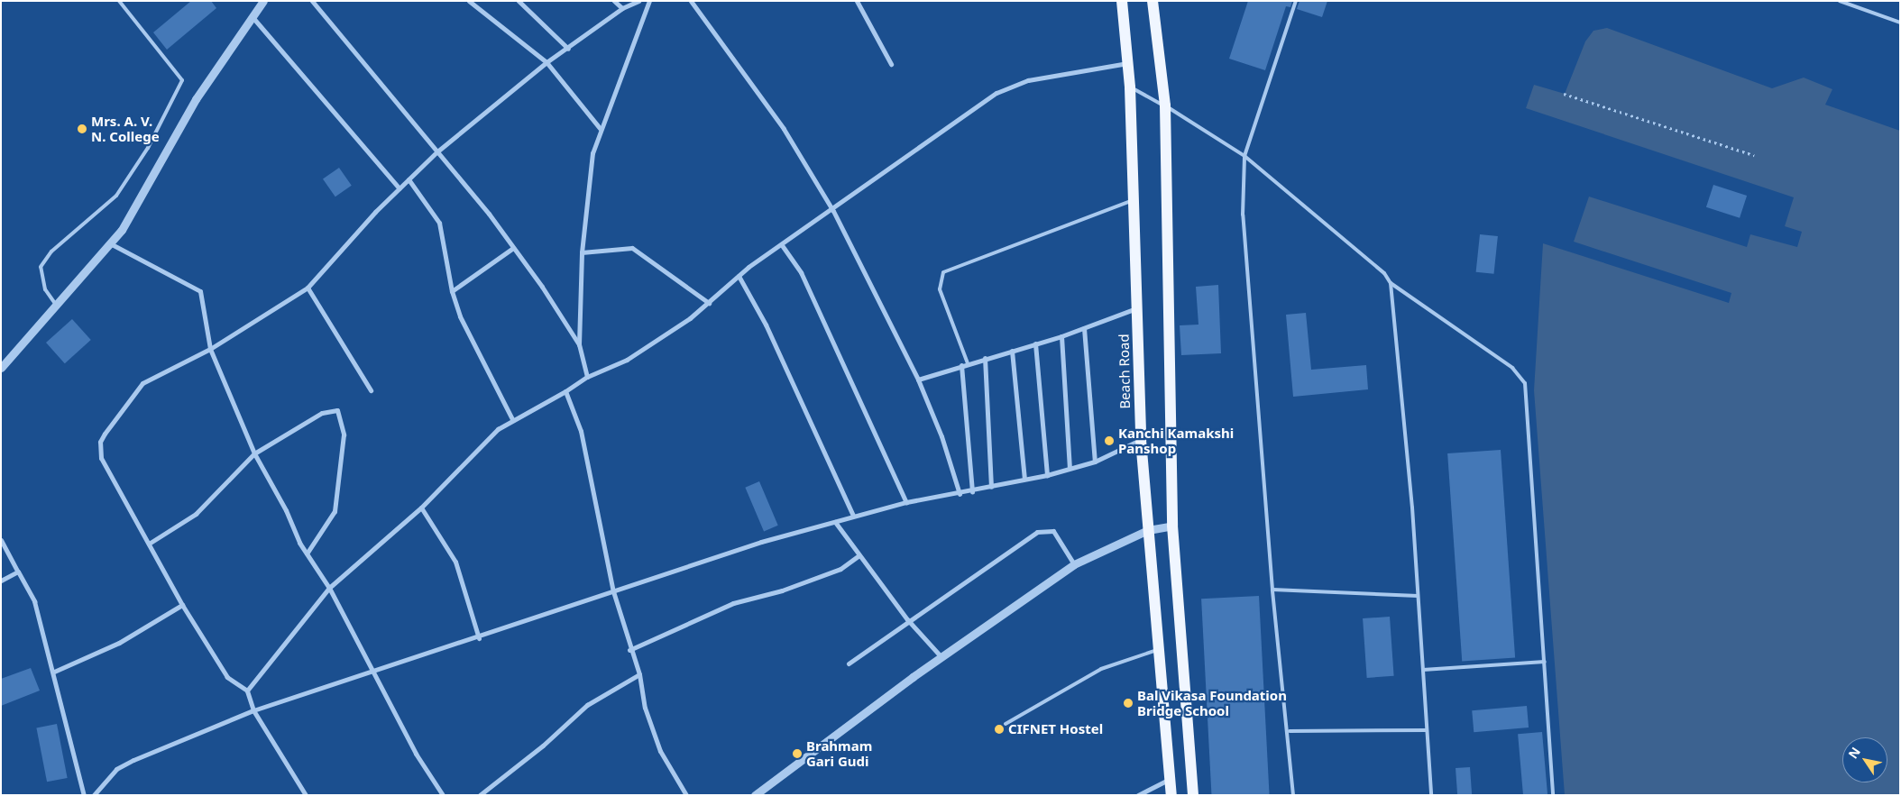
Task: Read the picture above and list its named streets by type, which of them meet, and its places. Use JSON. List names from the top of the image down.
{
  "streets": {
    "main road": ["Beach Road"]
  },
  "places": [
    "Mrs. A. V. N. College",
    "Kanchi Kamakshi Panshop",
    "Bal Vikasa Foundation Bridge School",
    "CIFNET Hostel",
    "Brahmam Gari Gudi"
  ],
  "north": "top left"
}
